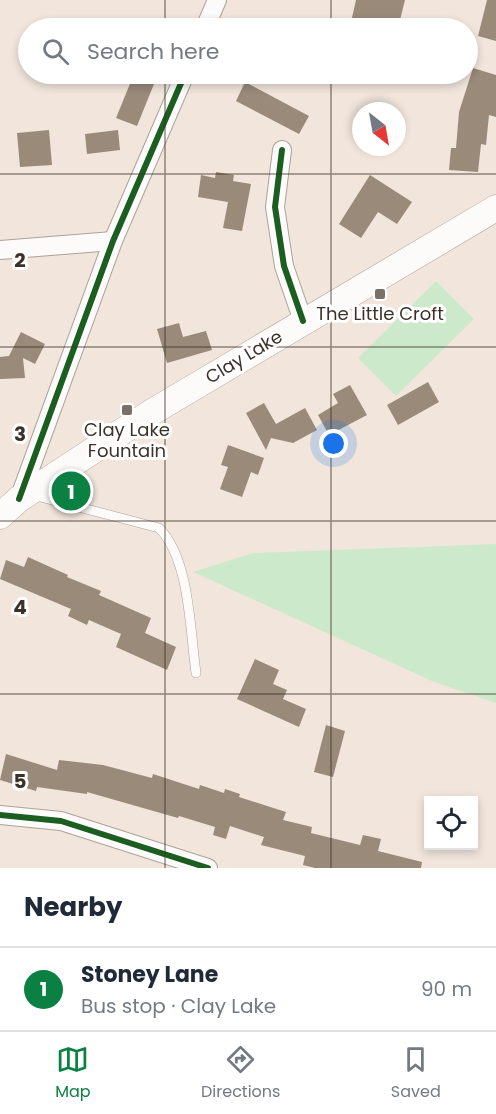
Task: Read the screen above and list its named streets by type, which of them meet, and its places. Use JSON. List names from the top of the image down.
{
  "streets": {
    "main road": ["Clay Lake"]
  },
  "places": {
    "transit": ["The Little Croft", "Clay Lake Fountain"]
  },
  "north": "bottom right",
  "page": {
    "search": "Search here",
    "pins": "1",
    "heading": "Nearby",
    "list": [
      {
        "mark": "1",
        "name": "Stoney Lane",
        "note": "Bus stop · Clay Lake",
        "value": "90 m"
      }
    ],
    "nav": ["Map", "Directions", "Saved"]
  },
  "grid": {
    "rows": [
      "2",
      "3",
      "4",
      "5"
    ]
  }
}
